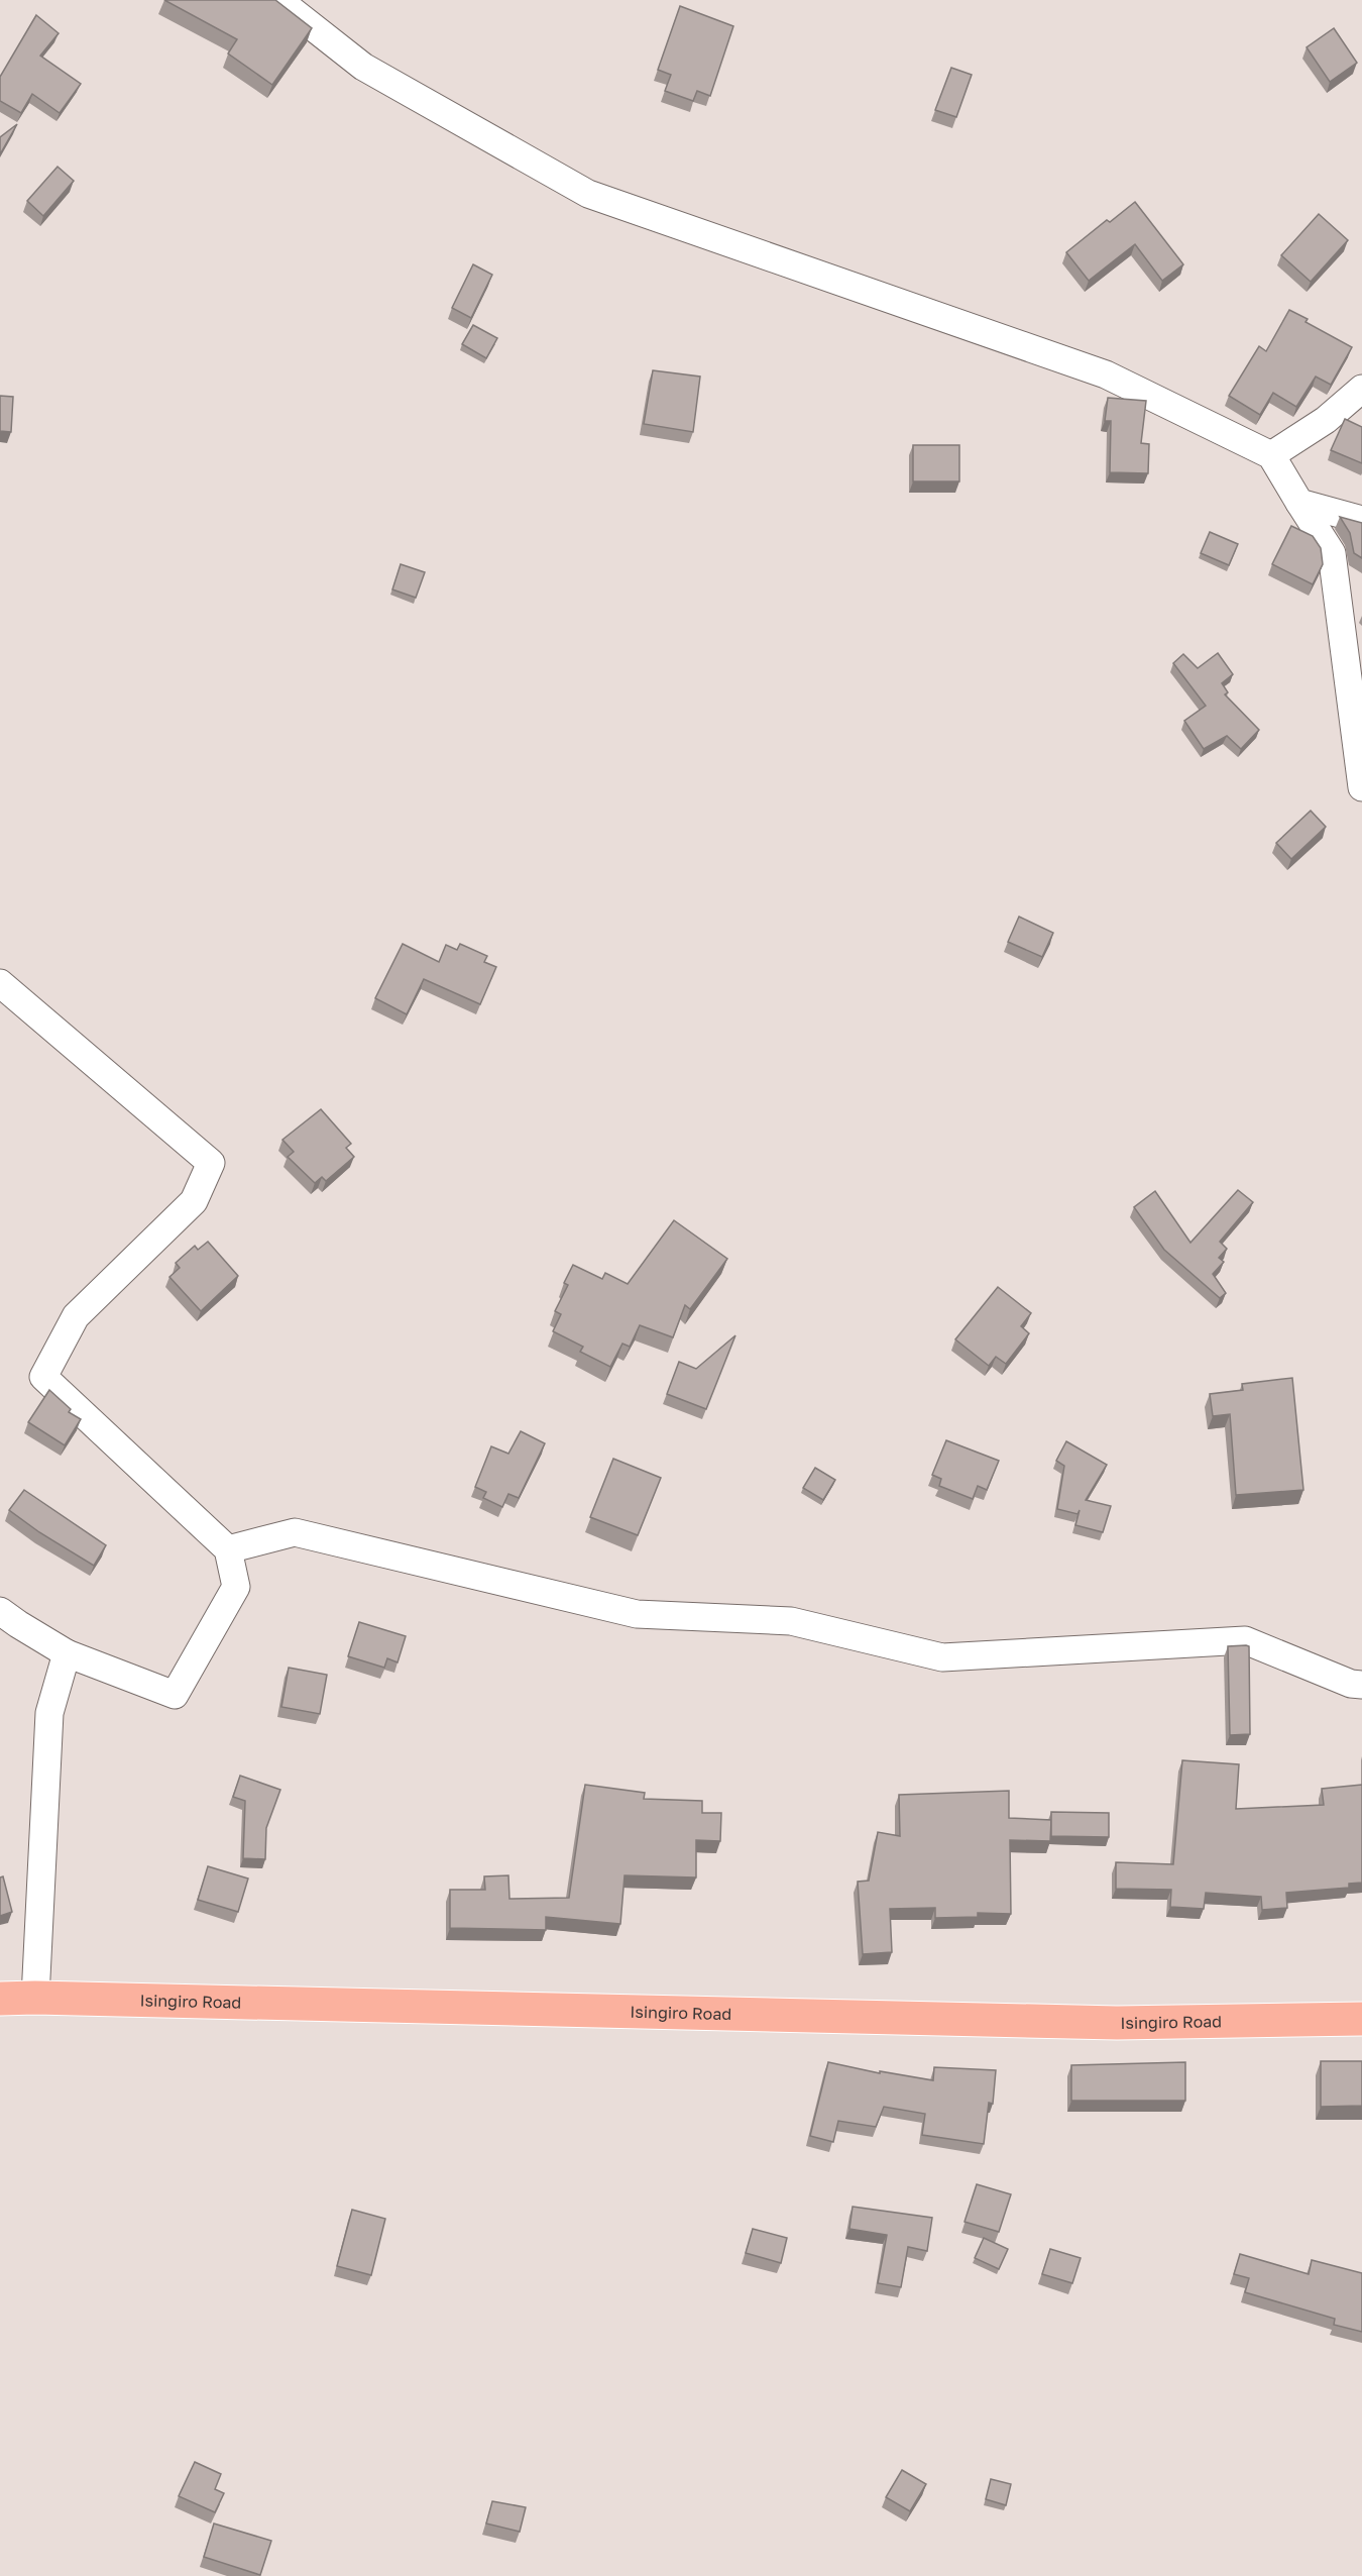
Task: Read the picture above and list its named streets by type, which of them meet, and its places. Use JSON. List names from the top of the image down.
{
  "streets": {
    "main road": ["Isingiro Road"]
  }
}
